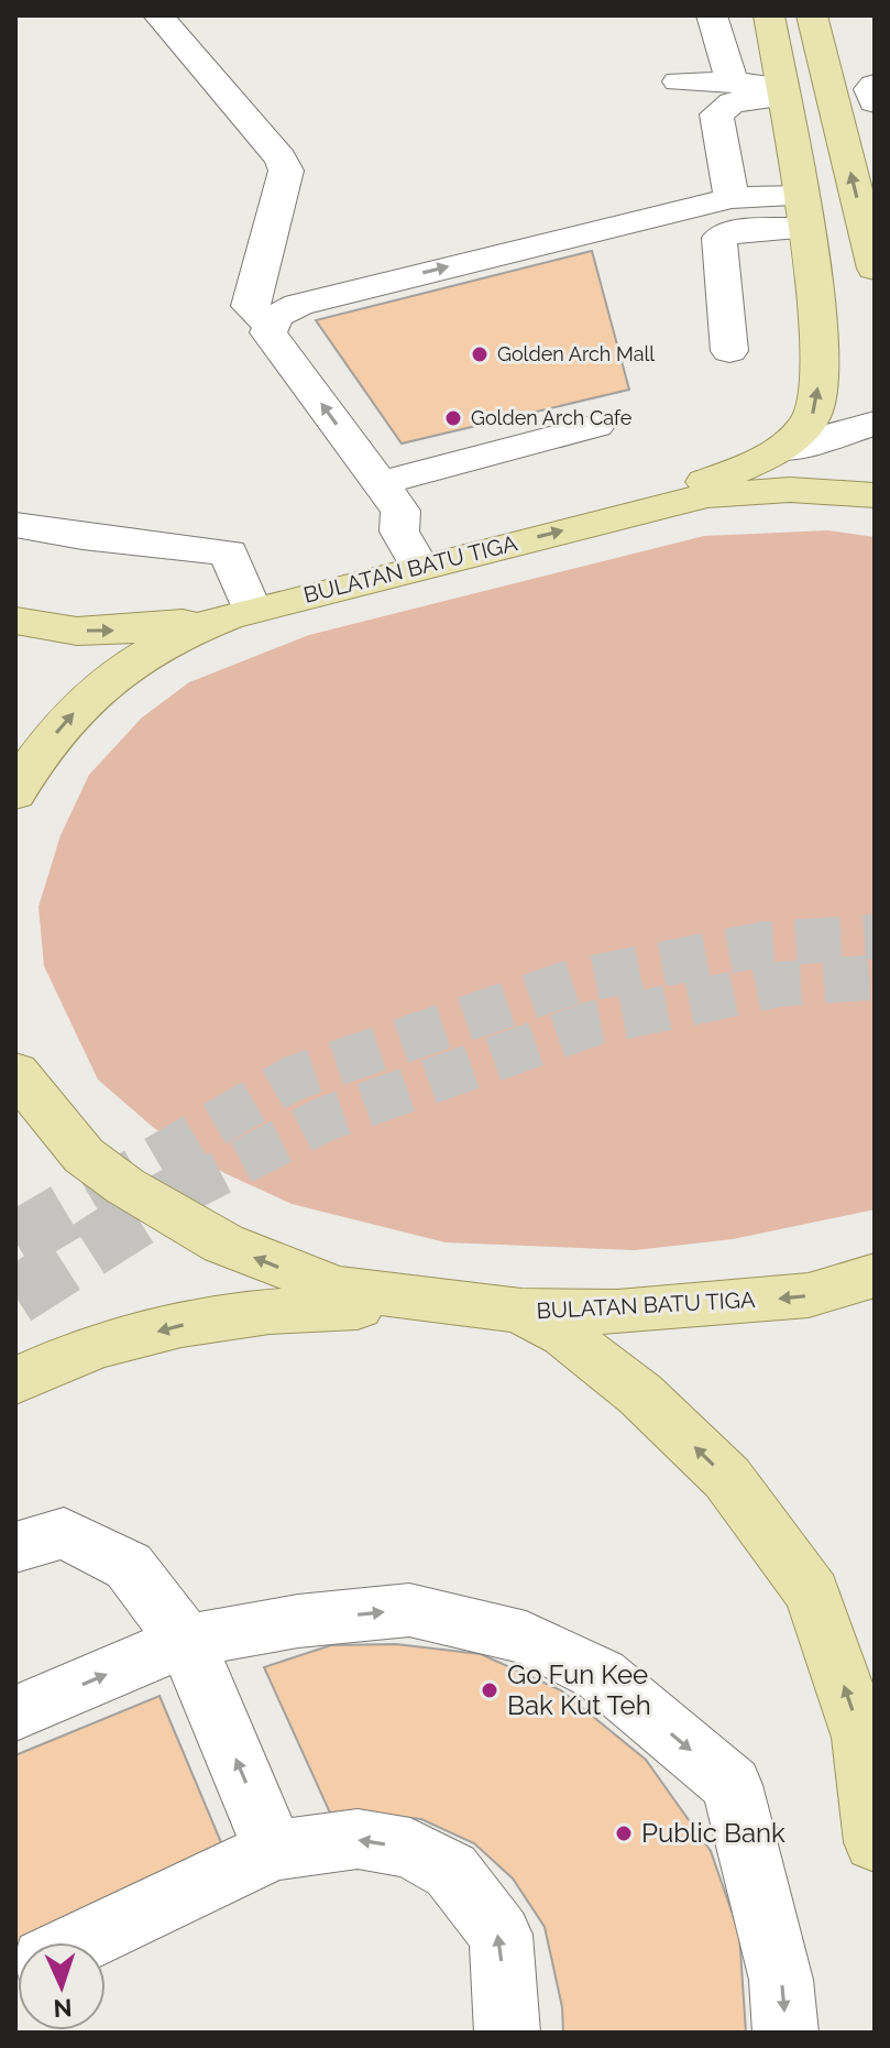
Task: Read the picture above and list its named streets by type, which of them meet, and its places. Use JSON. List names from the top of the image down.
{
  "streets": {
    "main road": ["BULATAN BATU TIGA"]
  },
  "places": [
    "Golden Arch Mall",
    "Golden Arch Cafe",
    "Go Fun Kee Bak Kut Teh",
    "Public Bank"
  ],
  "north": "bottom"
}
